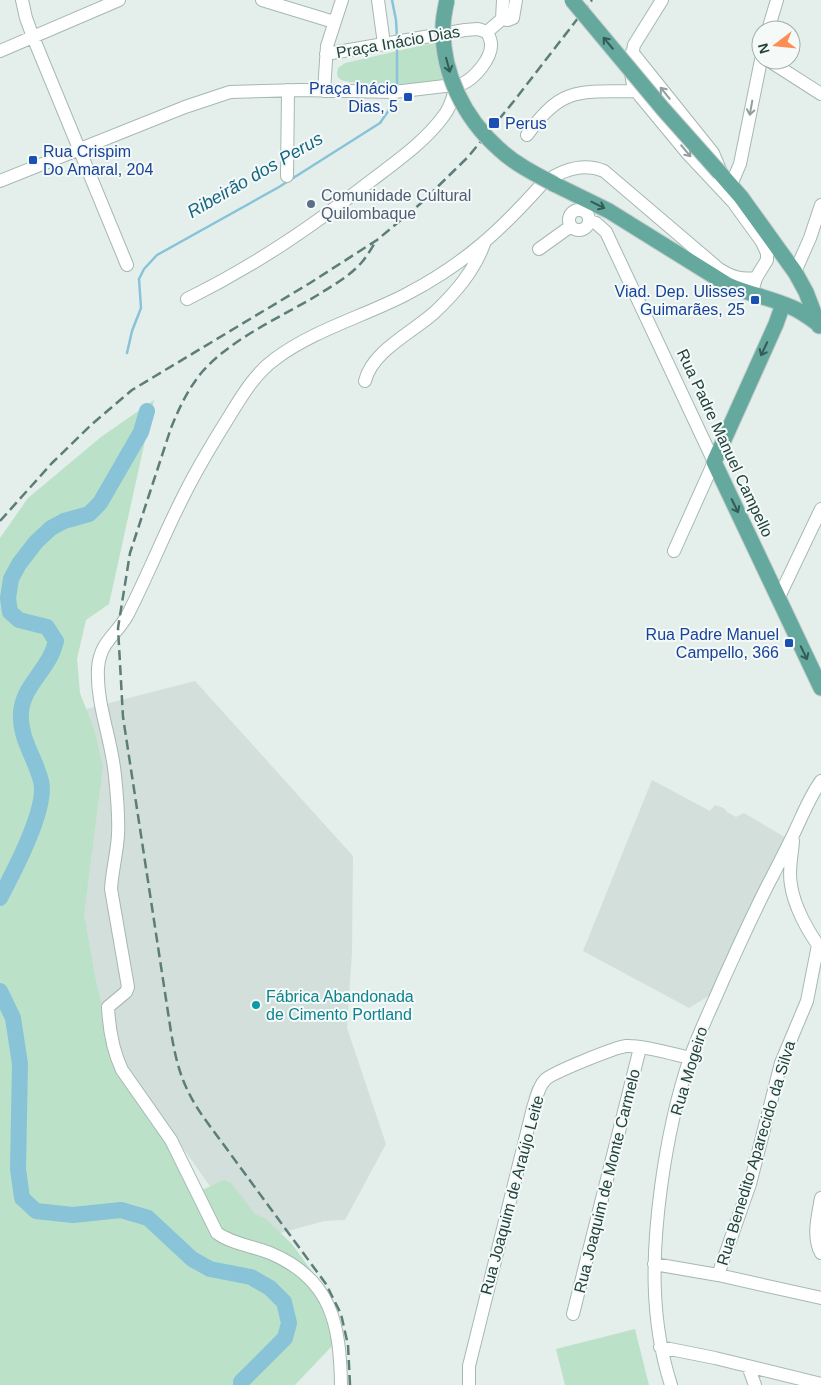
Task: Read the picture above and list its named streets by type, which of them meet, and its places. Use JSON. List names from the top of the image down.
{
  "streets": {
    "main road": ["Rua Padre Manuel Campello"],
    "street": [
      "Praça Inácio Dias",
      "Rua Mogeiro",
      "Rua Benedito Aparecido da Silva",
      "Rua Joaquim de Monte Carmelo",
      "Rua Joaquim de Araújo Leite"
    ]
  },
  "crossings": [
    ["Rua Mogeiro", "Rua Joaquim de Araújo Leite"],
    ["Rua Joaquim de Monte Carmelo", "Rua Joaquim de Araújo Leite"]
  ],
  "one_way": ["Rua Padre Manuel Campello"],
  "water": ["Ribeirão dos Perus"],
  "places": {
    "transit": [
      "Praça Inácio Dias, 5",
      "Perus",
      "Rua Crispim Do Amaral, 204",
      "Viad. Dep. Ulisses Guimarães, 25",
      "Rua Padre Manuel Campello, 366"
    ],
    "other": ["Comunidade Cultural Quilombaque", "Fábrica Abandonada de Cimento Portland"]
  },
  "north": "left"
}
